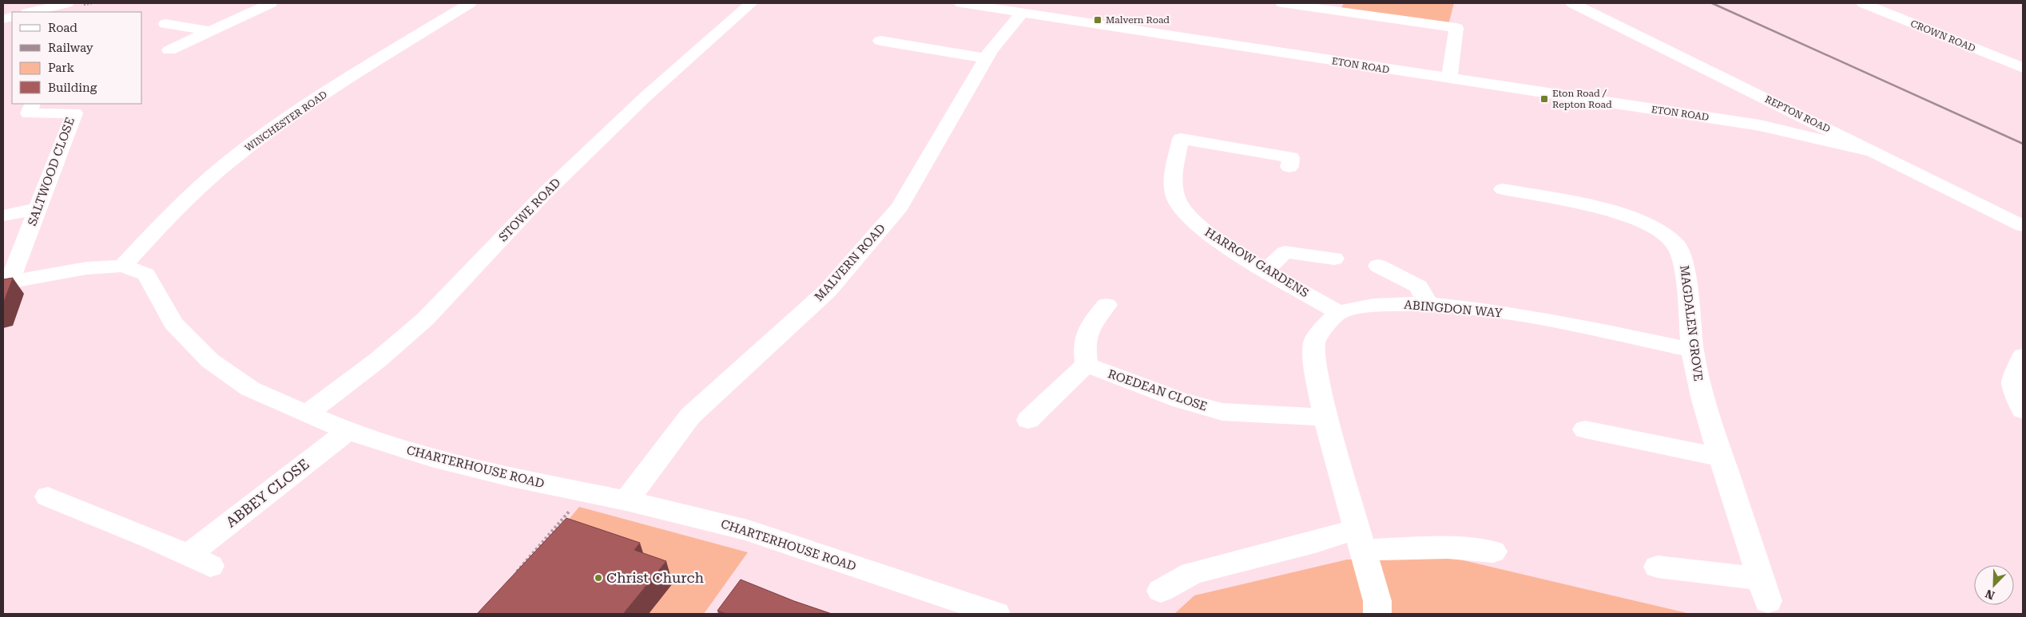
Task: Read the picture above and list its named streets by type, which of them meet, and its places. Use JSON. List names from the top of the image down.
{
  "streets": {
    "street": [
      "CROWN ROAD",
      "ETON ROAD",
      "REPTON ROAD",
      "WINCHESTER ROAD",
      "SALTWOOD CLOSE",
      "STOWE ROAD",
      "MALVERN ROAD",
      "HARROW GARDENS",
      "ABINGDON WAY",
      "MAGDALEN GROVE",
      "ROEDEAN CLOSE",
      "CHARTERHOUSE ROAD",
      "ABBEY CLOSE"
    ]
  },
  "crossings": [
    ["ETON ROAD", "REPTON ROAD"],
    ["ETON ROAD", "MALVERN ROAD"],
    ["WINCHESTER ROAD", "CHARTERHOUSE ROAD"],
    ["SALTWOOD CLOSE", "CHARTERHOUSE ROAD"],
    ["STOWE ROAD", "CHARTERHOUSE ROAD"],
    ["MALVERN ROAD", "CHARTERHOUSE ROAD"],
    ["HARROW GARDENS", "ABINGDON WAY"],
    ["ABINGDON WAY", "MAGDALEN GROVE"],
    ["CHARTERHOUSE ROAD", "ABBEY CLOSE"]
  ],
  "places": {
    "transit": ["Malvern Road", "Eton Road / Repton Road"],
    "other": ["Christ Church"]
  },
  "legend": [
    "Road",
    "Railway",
    "Park",
    "Building"
  ],
  "north": "bottom left"
}
